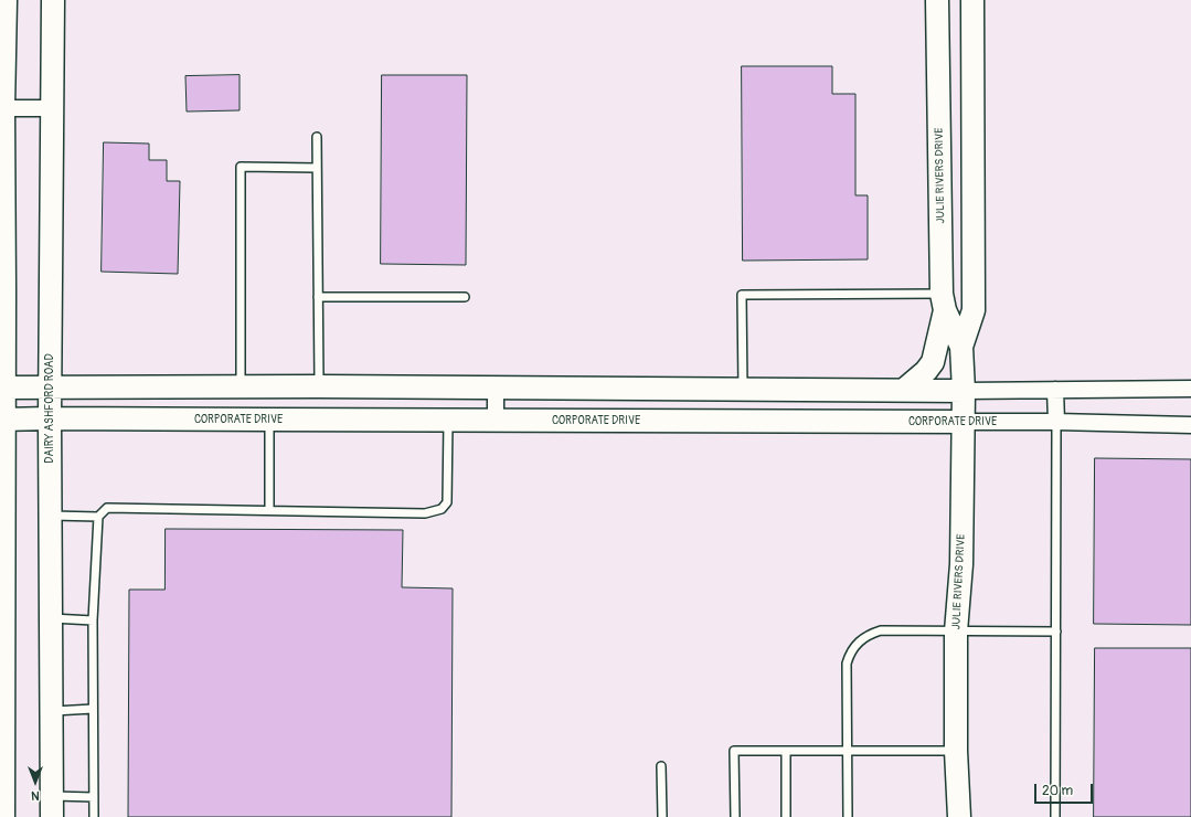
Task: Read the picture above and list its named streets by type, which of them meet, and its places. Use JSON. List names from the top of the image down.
{
  "streets": {
    "street": ["JULIE RIVERS DRIVE", "DAIRY ASHFORD ROAD", "CORPORATE DRIVE"]
  },
  "crossings": [
    ["JULIE RIVERS DRIVE", "CORPORATE DRIVE"],
    ["DAIRY ASHFORD ROAD", "CORPORATE DRIVE"]
  ],
  "scale_bar": "20 m",
  "north": "bottom"
}
